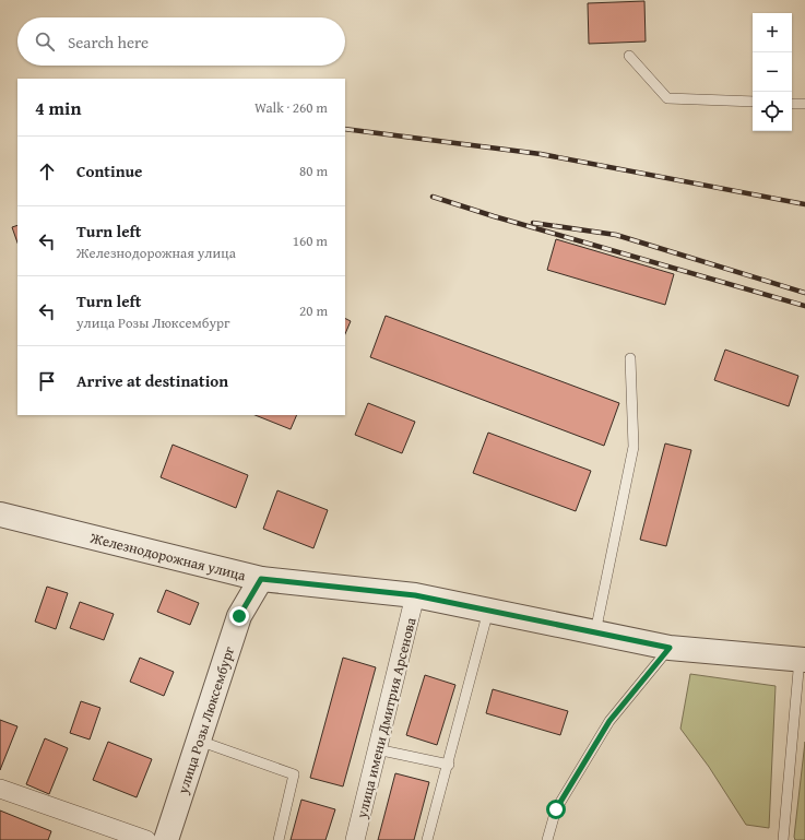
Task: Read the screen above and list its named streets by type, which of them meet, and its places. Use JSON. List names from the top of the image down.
{
  "streets": {
    "street": ["Железнодорожная улица", "улица имени Дмитрия Арсенова", "улица Розы Люксембург"]
  },
  "crossings": [
    ["Железнодорожная улица", "улица имени Дмитрия Арсенова"],
    ["Железнодорожная улица", "улица Розы Люксембург"]
  ],
  "page": {
    "map_buttons": ["+", "−"],
    "search": "Search here",
    "heading": ["4 min", "Walk · 260 m"],
    "list": [
      ["Continue", "80 m"],
      ["Turn left", "Железнодорожная улица", "160 m"],
      ["Turn left", "улица Розы Люксембург", "20 m"],
      "Arrive at destination"
    ]
  }
}
